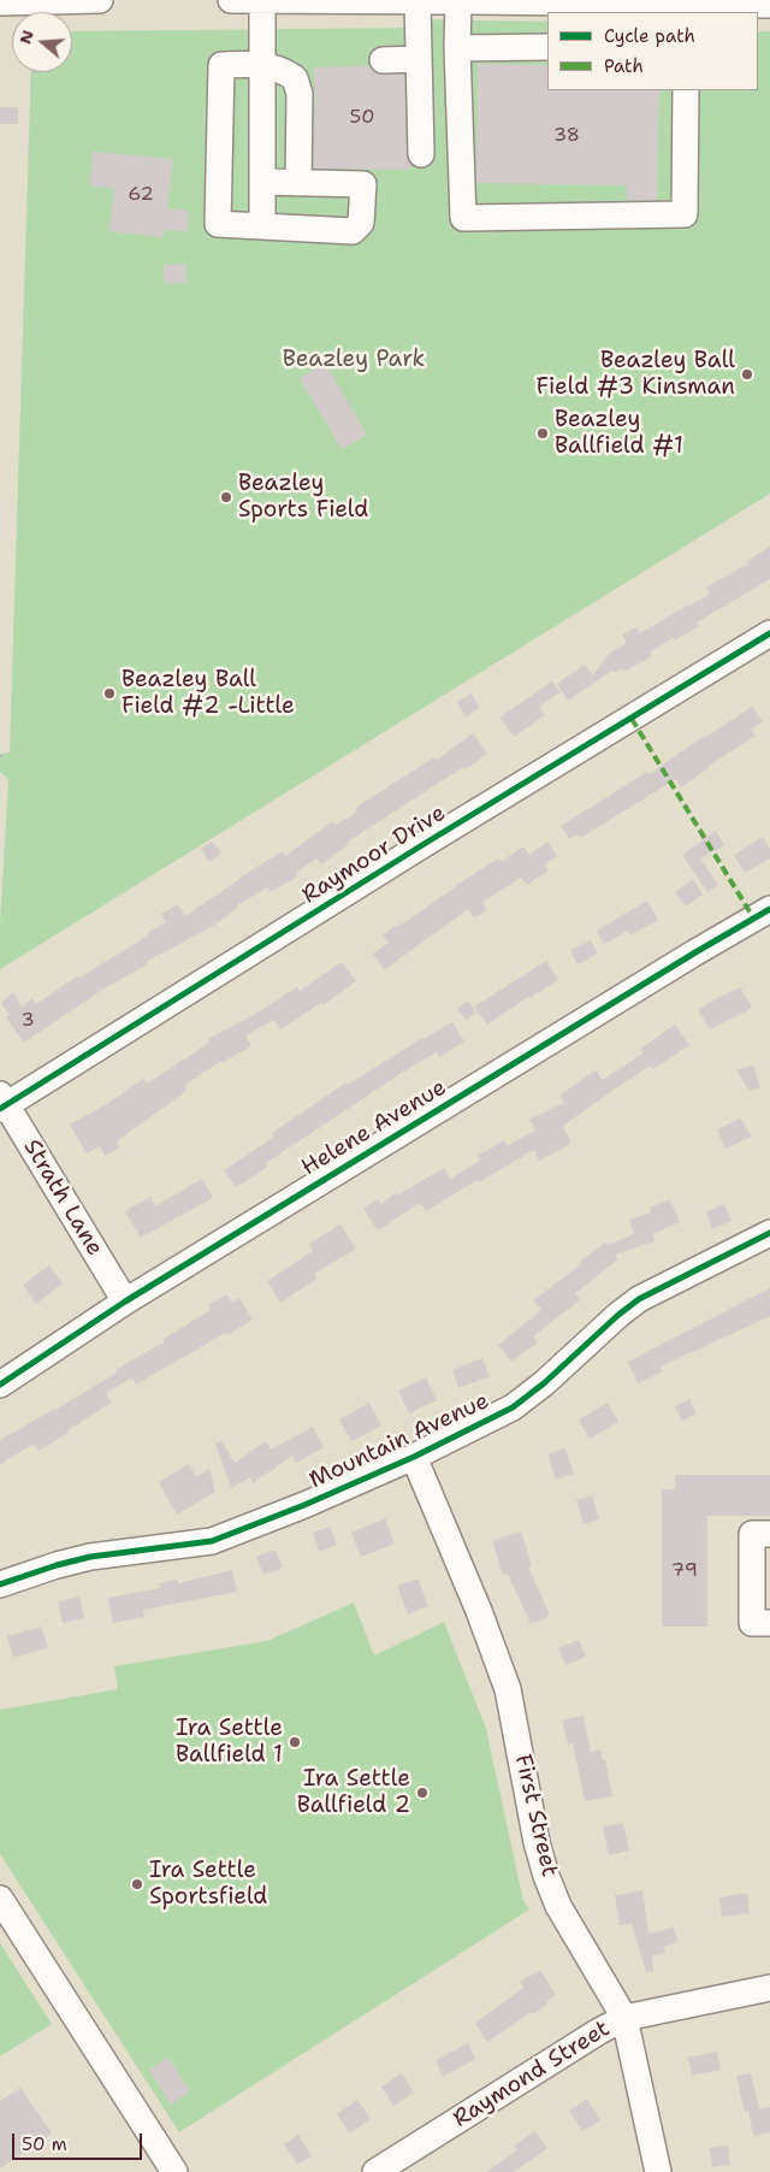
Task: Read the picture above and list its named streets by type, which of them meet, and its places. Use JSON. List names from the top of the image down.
{
  "streets": {
    "street": [
      "Raymoor Drive",
      "Helene Avenue",
      "Strath Lane",
      "Mountain Avenue",
      "First Street",
      "Raymond Street"
    ]
  },
  "crossings": [
    ["Raymoor Drive", "Strath Lane"],
    ["Helene Avenue", "Strath Lane"],
    ["Mountain Avenue", "First Street"],
    ["First Street", "Raymond Street"]
  ],
  "parks": ["Beazley Park"],
  "places": [
    "Beazley Ball Field #3 Kinsman",
    "Beazley Ballfield #1",
    "Beazley Sports Field",
    "Beazley Ball Field #2 -Little",
    "Ira Settle Ballfield 1",
    "Ira Settle Ballfield 2",
    "Ira Settle Sportsfield"
  ],
  "house_numbers": [
    "50",
    "38",
    "62",
    "3",
    "79"
  ],
  "legend": ["Cycle path", "Path"],
  "scale_bar": "50 m",
  "north": "left"
}
